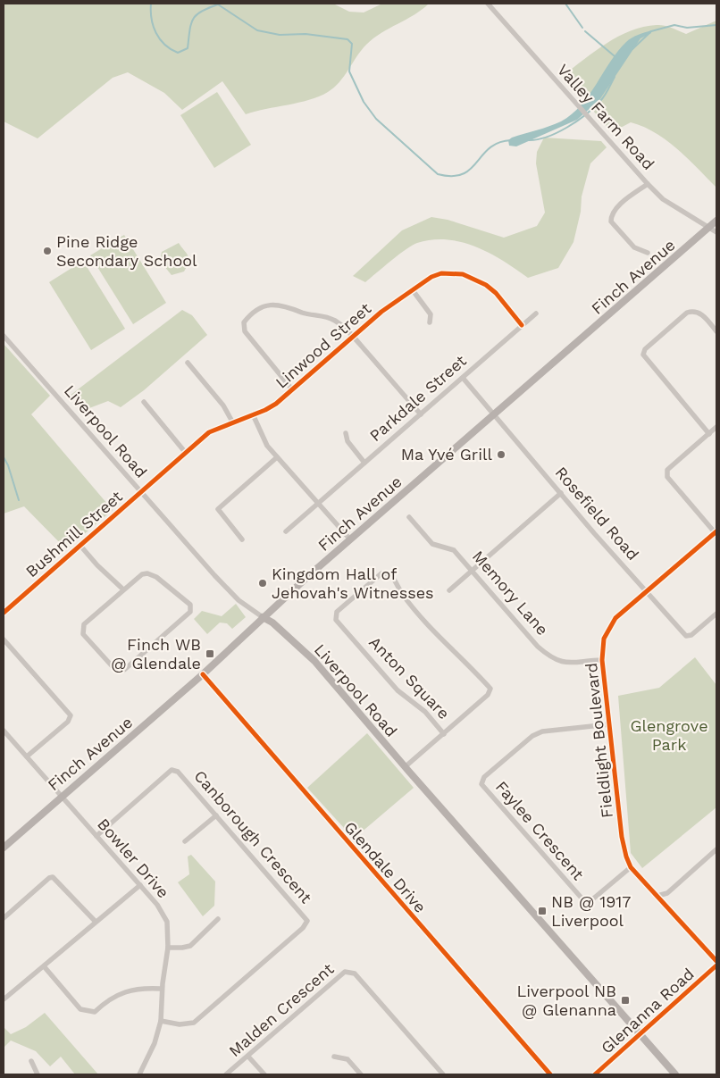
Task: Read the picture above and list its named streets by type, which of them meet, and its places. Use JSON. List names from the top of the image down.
{
  "streets": {
    "main road": ["Finch Avenue", "Liverpool Road"],
    "street": [
      "Valley Farm Road",
      "Linwood Street",
      "Parkdale Street",
      "Rosefield Road",
      "Bushmill Street",
      "Memory Lane",
      "Anton Square",
      "Fieldlight Boulevard",
      "Faylee Crescent",
      "Canborough Crescent",
      "Bowler Drive",
      "Glendale Drive",
      "Malden Crescent",
      "Glenanna Road"
    ]
  },
  "crossings": [
    ["Valley Farm Road", "Finch Avenue"],
    ["Finch Avenue", "Liverpool Road"],
    ["Finch Avenue", "Rosefield Road"],
    ["Finch Avenue", "Bowler Drive"],
    ["Finch Avenue", "Glendale Drive"],
    ["Linwood Street", "Parkdale Street"],
    ["Linwood Street", "Liverpool Road"],
    ["Linwood Street", "Bushmill Street"],
    ["Parkdale Street", "Rosefield Road"],
    ["Liverpool Road", "Bushmill Street"],
    ["Liverpool Road", "Anton Square"],
    ["Liverpool Road", "Glenanna Road"],
    ["Rosefield Road", "Fieldlight Boulevard"],
    ["Memory Lane", "Fieldlight Boulevard"],
    ["Fieldlight Boulevard", "Faylee Crescent"],
    ["Canborough Crescent", "Bowler Drive"]
  ],
  "parks": ["Glengrove Park"],
  "places": {
    "other": ["Pine Ridge Secondary School", "Ma Yvé Grill", "Kingdom Hall of Jehovah's Witnesses"],
    "transit": ["Finch WB @ Glendale", "NB @ 1917 Liverpool", "Liverpool NB @ Glenanna"]
  }
}
